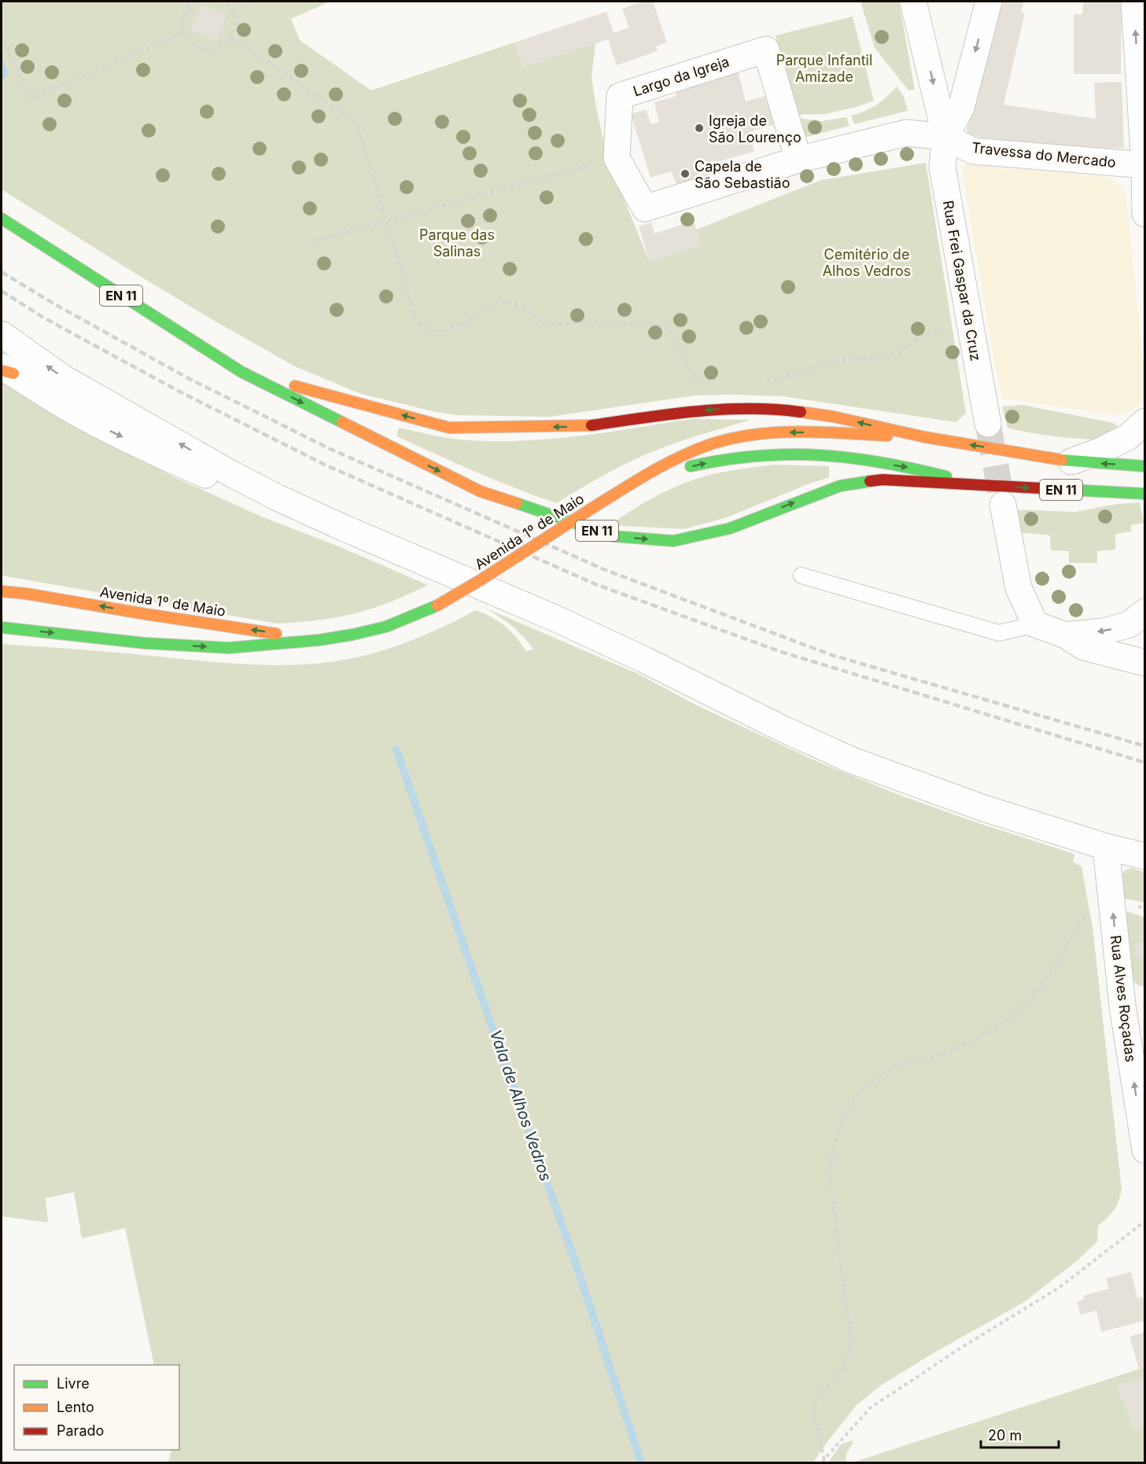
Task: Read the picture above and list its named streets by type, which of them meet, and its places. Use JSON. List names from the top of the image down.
{
  "streets": {
    "main road": ["EN 11", "Avenida 1º de Maio"],
    "street": [
      "Largo da Igreja",
      "Travessa do Mercado",
      "Rua Frei Gaspar da Cruz",
      "Rua Alves Roçadas"
    ]
  },
  "crossings": [
    ["Largo da Igreja", "Travessa do Mercado"],
    ["Largo da Igreja", "Rua Frei Gaspar da Cruz"],
    ["Travessa do Mercado", "Rua Frei Gaspar da Cruz"]
  ],
  "one_way": ["Rua Alves Roçadas"],
  "water": ["Vala de Alhos Vedros"],
  "parks": ["Parque Infantil Amizade", "Parque das Salinas", "Cemitério de Alhos Vedros"],
  "places": ["Igreja de São Lourenço", "Capela de São Sebastião"],
  "legend": ["Livre", "Lento", "Parado"],
  "scale_bar": "20 m"
}
